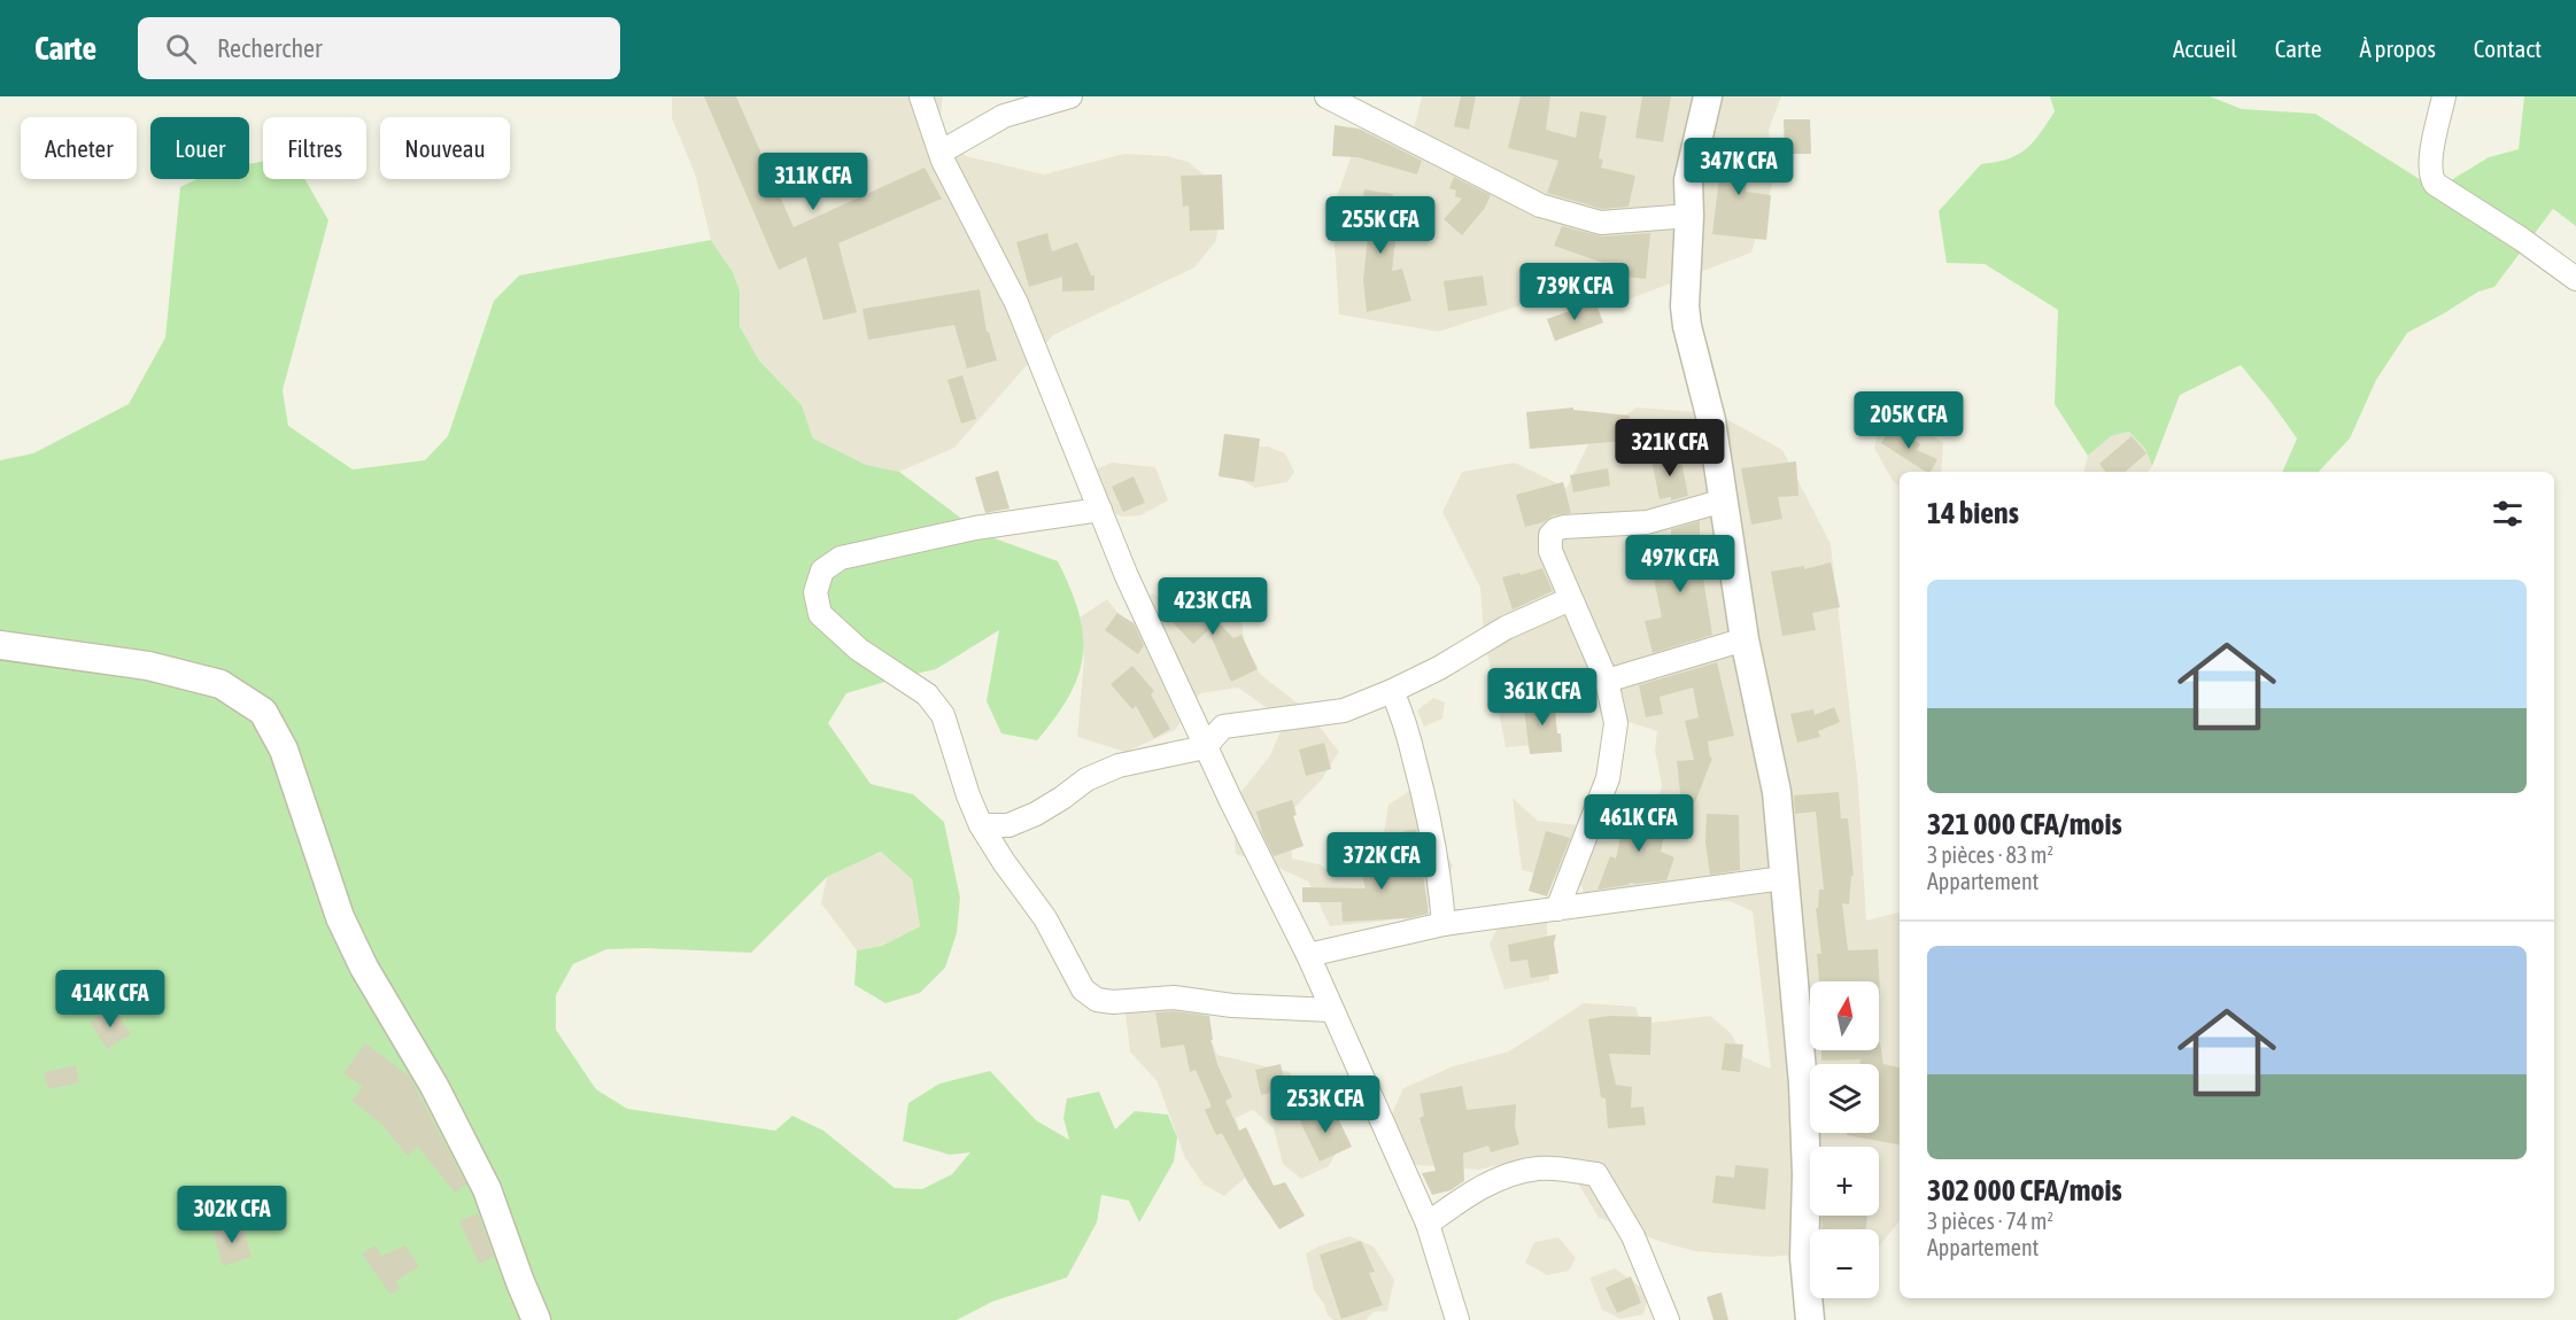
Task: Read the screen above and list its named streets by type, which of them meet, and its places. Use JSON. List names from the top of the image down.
{
  "north": "top",
  "page": {
    "header": "Carte",
    "search": "Rechercher",
    "nav": [
      "Accueil",
      "Carte",
      "À propos",
      "Contact"
    ],
    "chip": [
      "Acheter",
      "Louer",
      "Filtres",
      "Nouveau"
    ],
    "price": [
      "347K CFA",
      "311K CFA",
      "255K CFA",
      "739K CFA",
      "205K CFA",
      "321K CFA",
      "497K CFA",
      "423K CFA",
      "361K CFA",
      "461K CFA",
      "372K CFA",
      "414K CFA",
      "253K CFA",
      "302K CFA"
    ],
    "heading": "14 biens",
    "list": [
      {
        "name": "321 000 CFA/mois",
        "note": "3 pièces · 83 m² · Appartement"
      },
      {
        "name": "302 000 CFA/mois",
        "note": "3 pièces · 74 m² · Appartement"
      }
    ],
    "map_buttons": ["+", "−"]
  }
}
